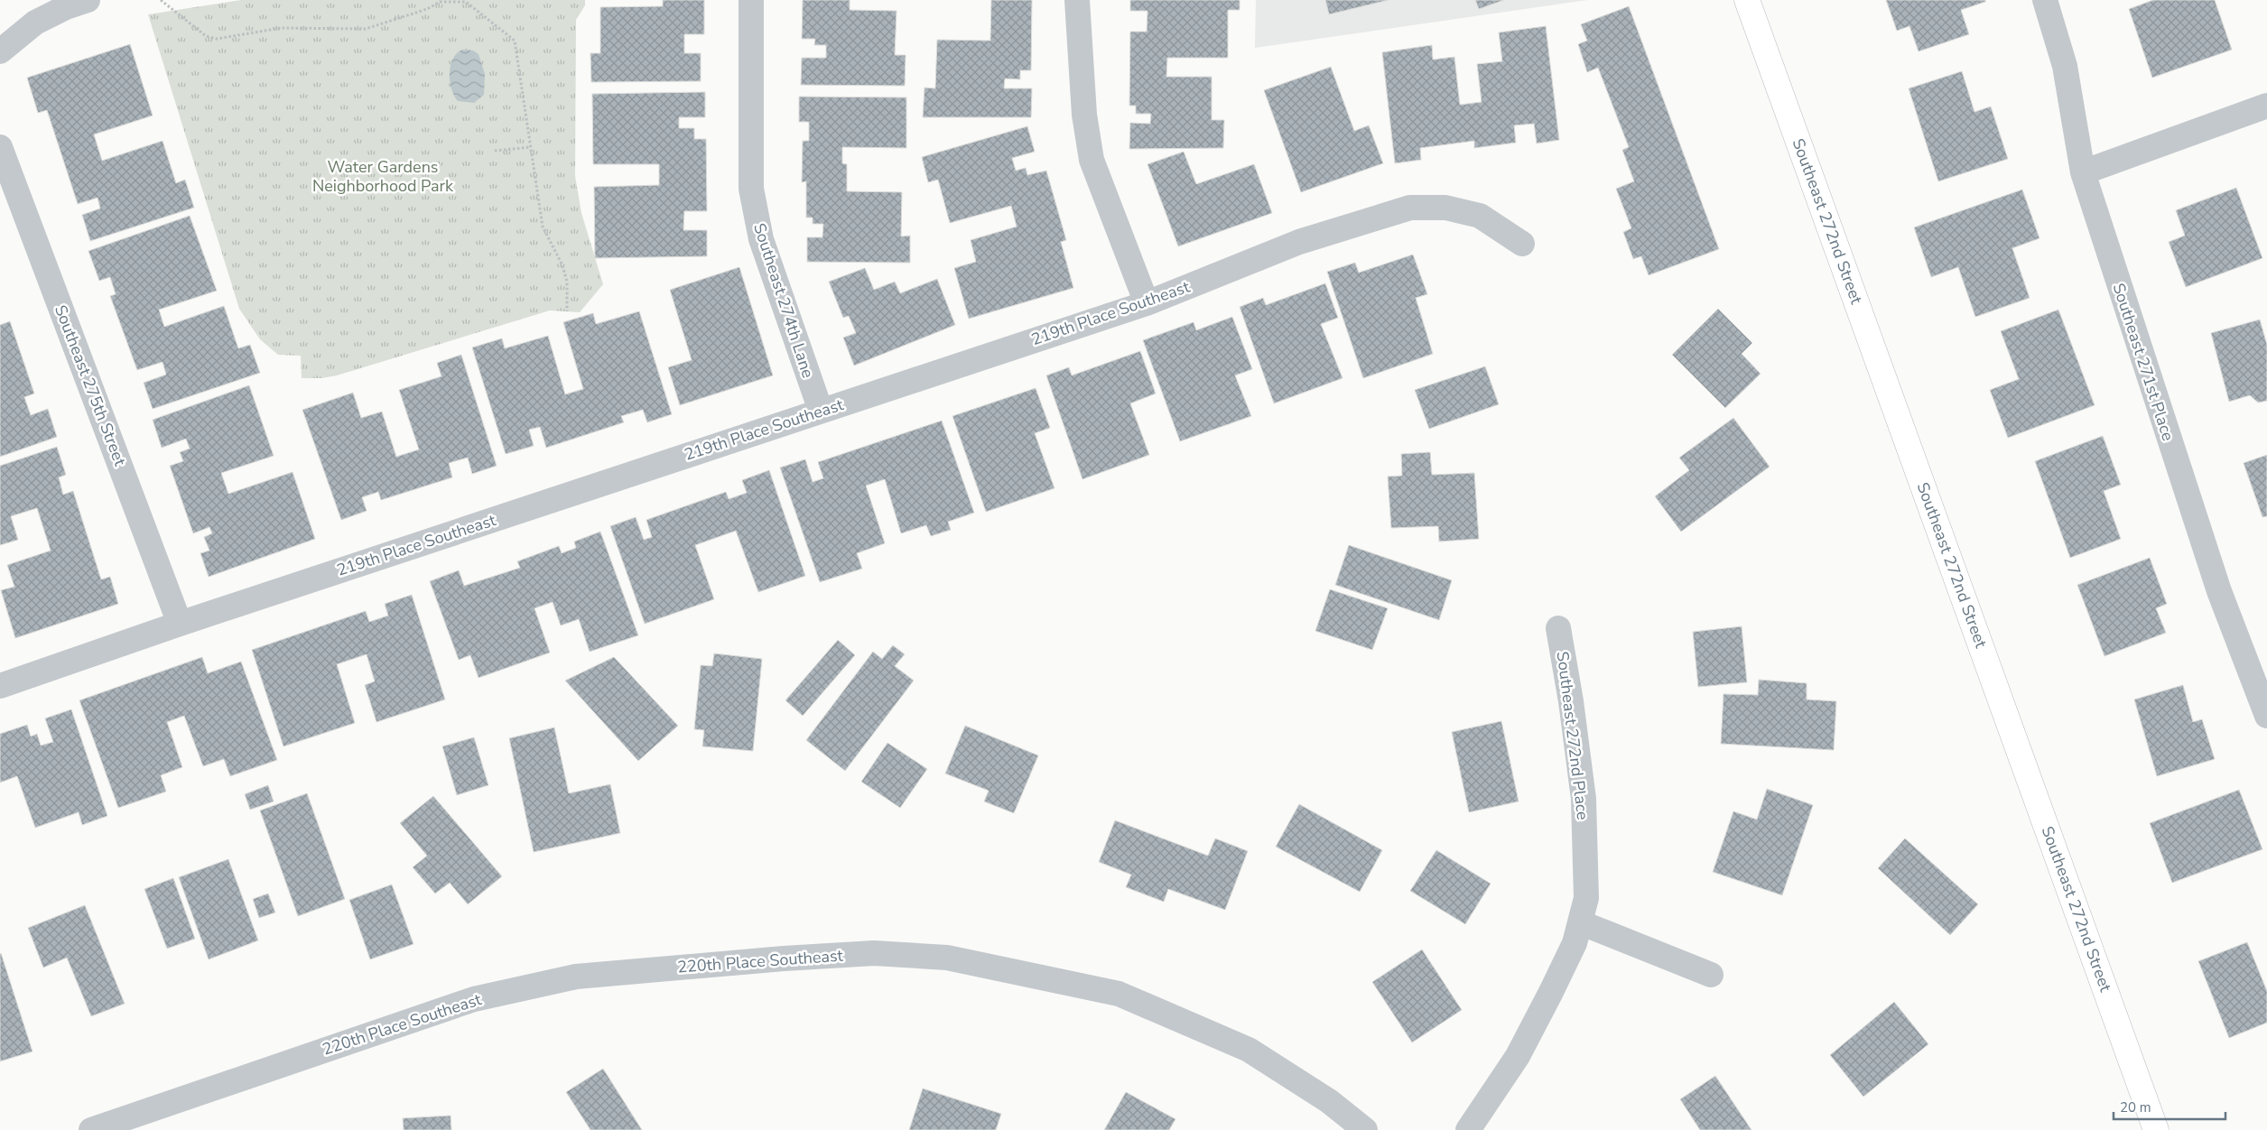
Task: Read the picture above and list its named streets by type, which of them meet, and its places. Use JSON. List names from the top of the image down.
{
  "streets": {
    "main road": ["Southeast 272nd Street"],
    "street": [
      "Southeast 274th Lane",
      "219th Place Southeast",
      "Southeast 271st Place",
      "Southeast 275th Street",
      "Southeast 272nd Place",
      "220th Place Southeast"
    ]
  },
  "crossings": [
    ["Southeast 274th Lane", "219th Place Southeast"],
    ["219th Place Southeast", "Southeast 275th Street"]
  ],
  "parks": ["Water Gardens Neighborhood Park"],
  "scale_bar": "20 m"
}
